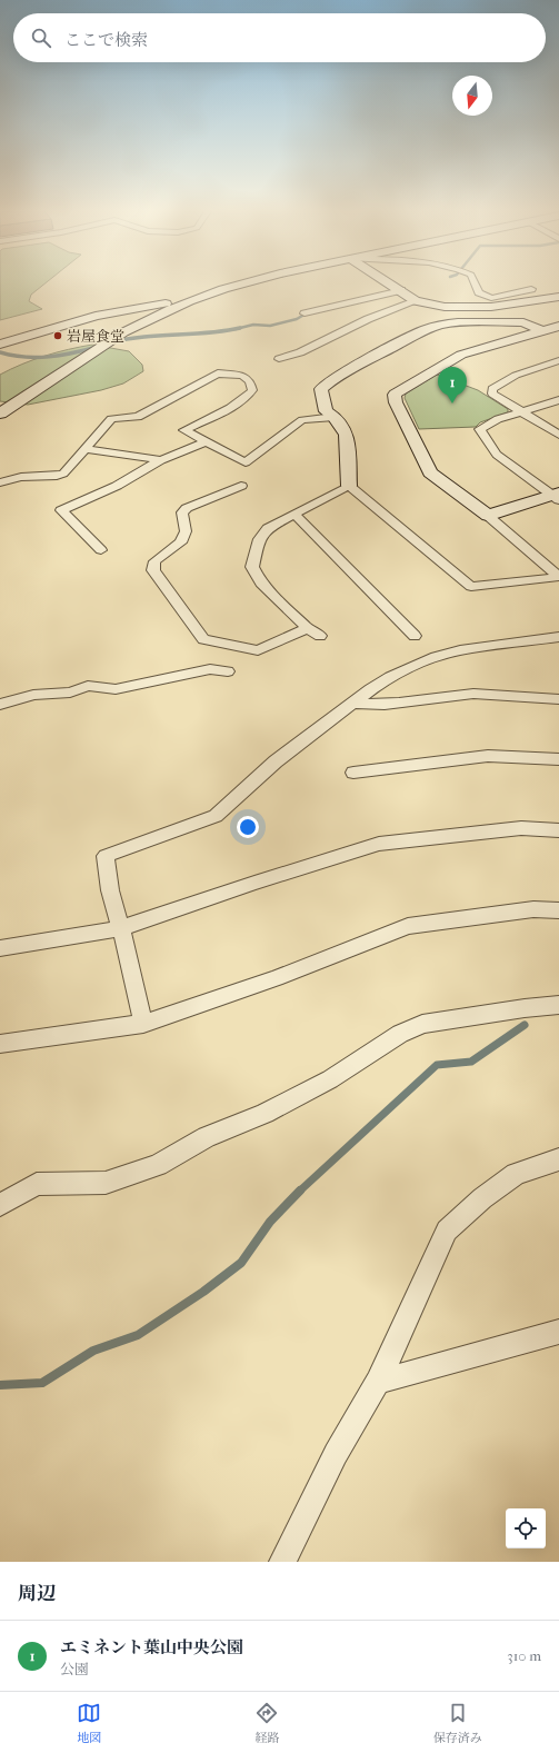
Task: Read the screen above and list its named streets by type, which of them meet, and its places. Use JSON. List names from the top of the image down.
{
  "places": ["岩屋食堂"],
  "north": "bottom",
  "page": {
    "search": "ここで検索",
    "pins": "1",
    "heading": "周辺",
    "list": [
      {
        "mark": "1",
        "name": "エミネント葉山中央公園",
        "note": "公園",
        "value": "310 m"
      }
    ],
    "nav": ["地図", "経路", "保存済み"]
  }
}
